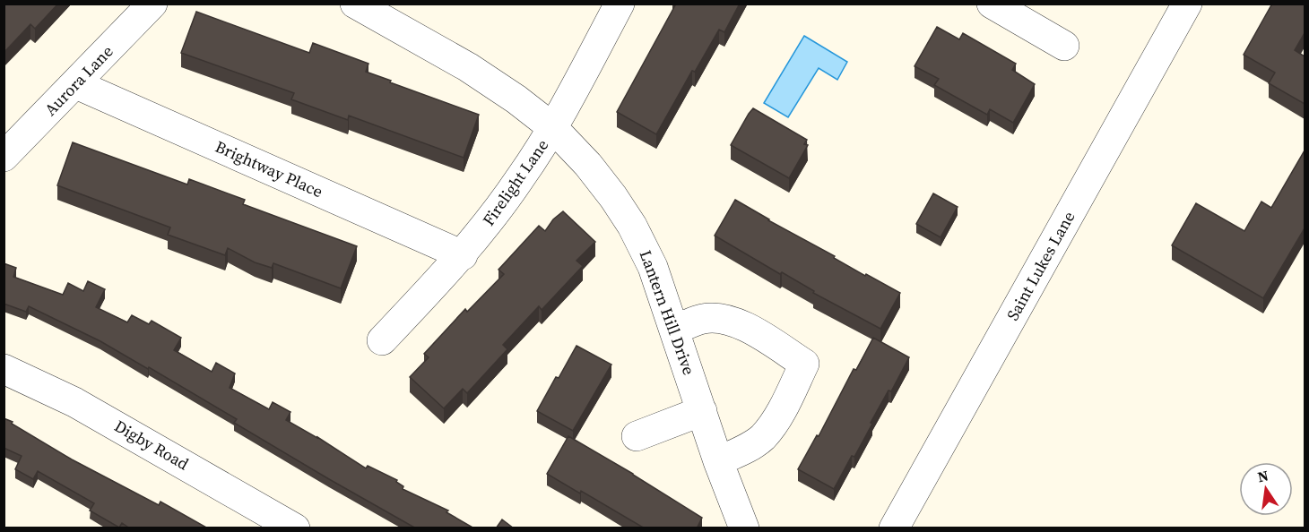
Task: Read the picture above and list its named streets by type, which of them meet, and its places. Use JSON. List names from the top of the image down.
{
  "streets": {
    "street": [
      "Aurora Lane",
      "Brightway Place",
      "Firelight Lane",
      "Saint Lukes Lane",
      "Lantern Hill Drive",
      "Digby Road"
    ]
  },
  "crossings": [
    ["Aurora Lane", "Brightway Place"],
    ["Brightway Place", "Firelight Lane"],
    ["Firelight Lane", "Lantern Hill Drive"]
  ],
  "north": "top"
}
